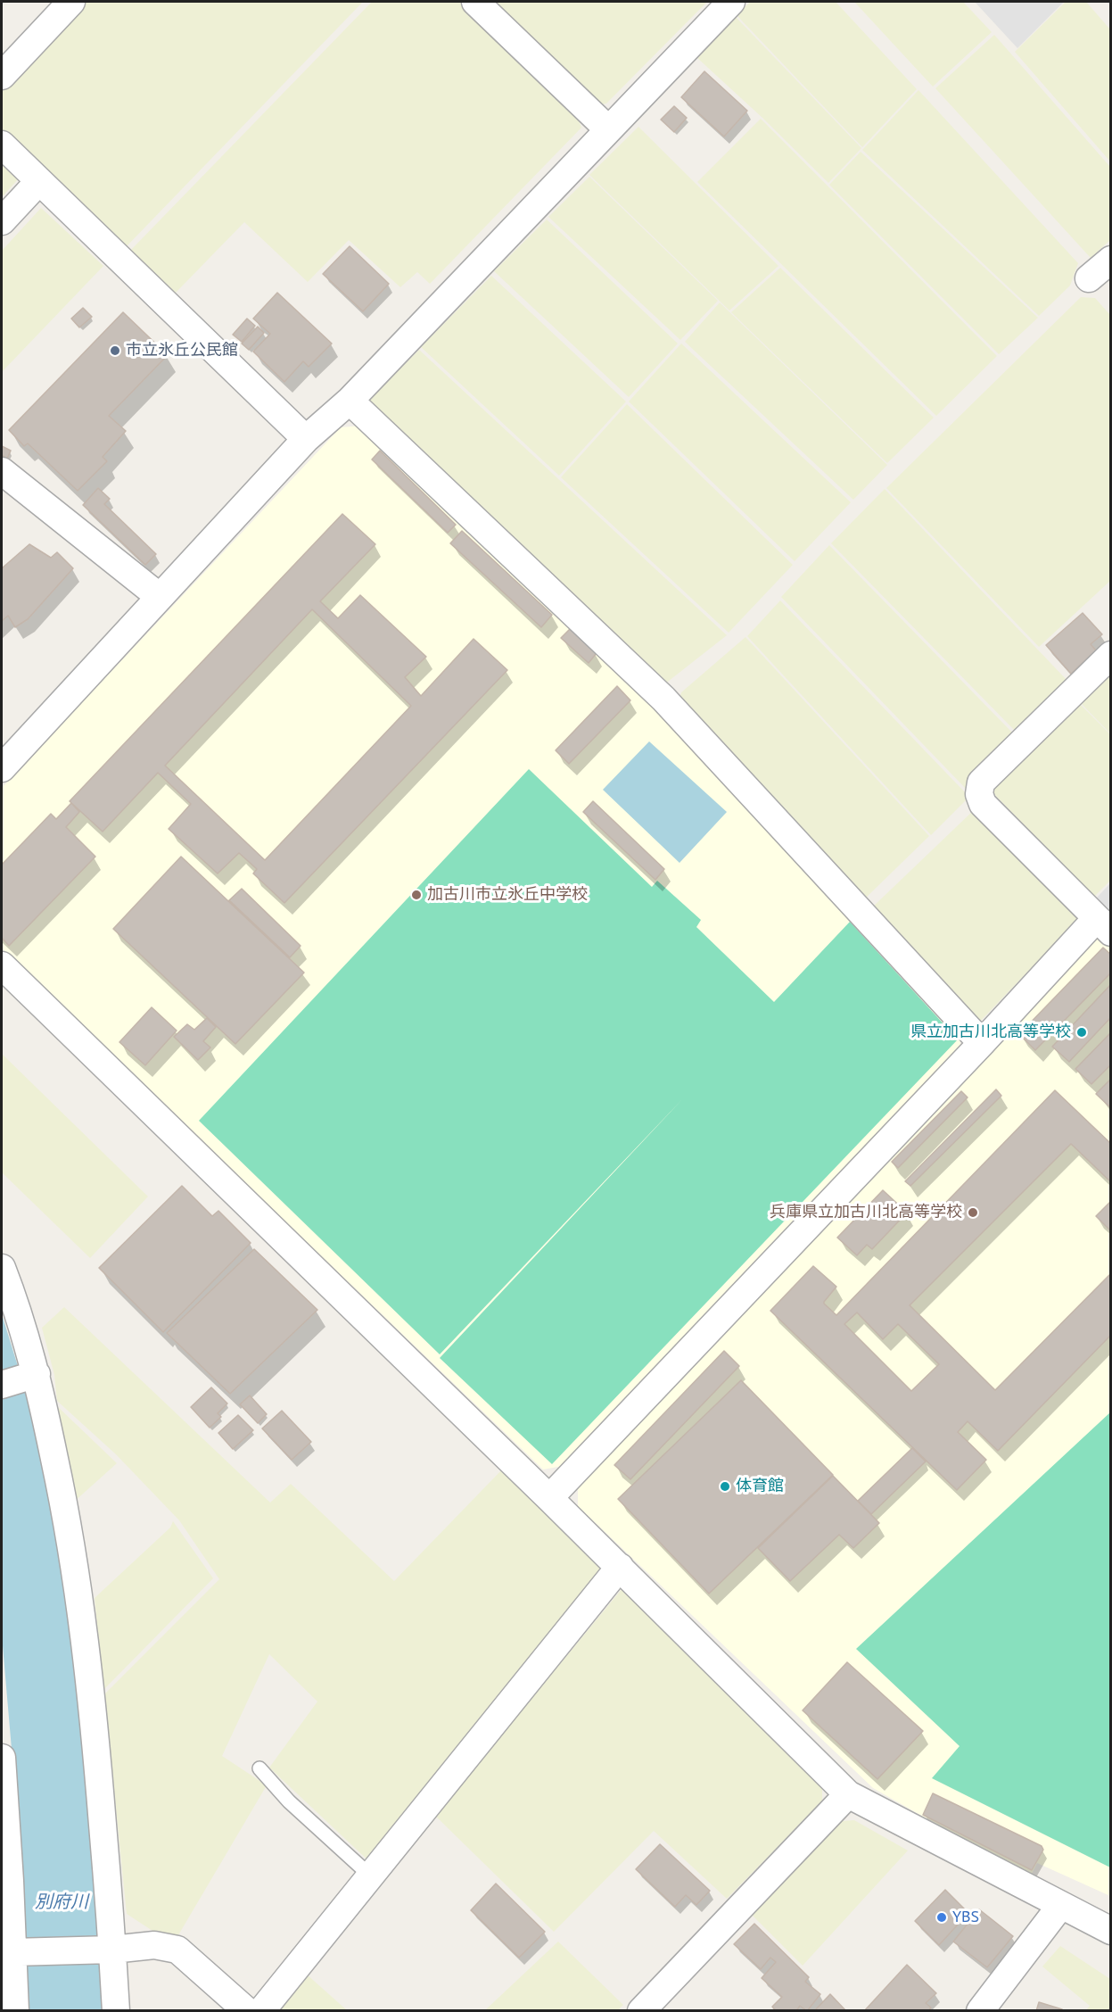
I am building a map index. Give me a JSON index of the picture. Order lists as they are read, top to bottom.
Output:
{
  "water": ["別府川"],
  "places": [
    "市立氷丘公民館",
    "加古川市立氷丘中学校",
    "県立加古川北高等学校",
    "兵庫県立加古川北高等学校",
    "体育館",
    "YBS"
  ]
}
